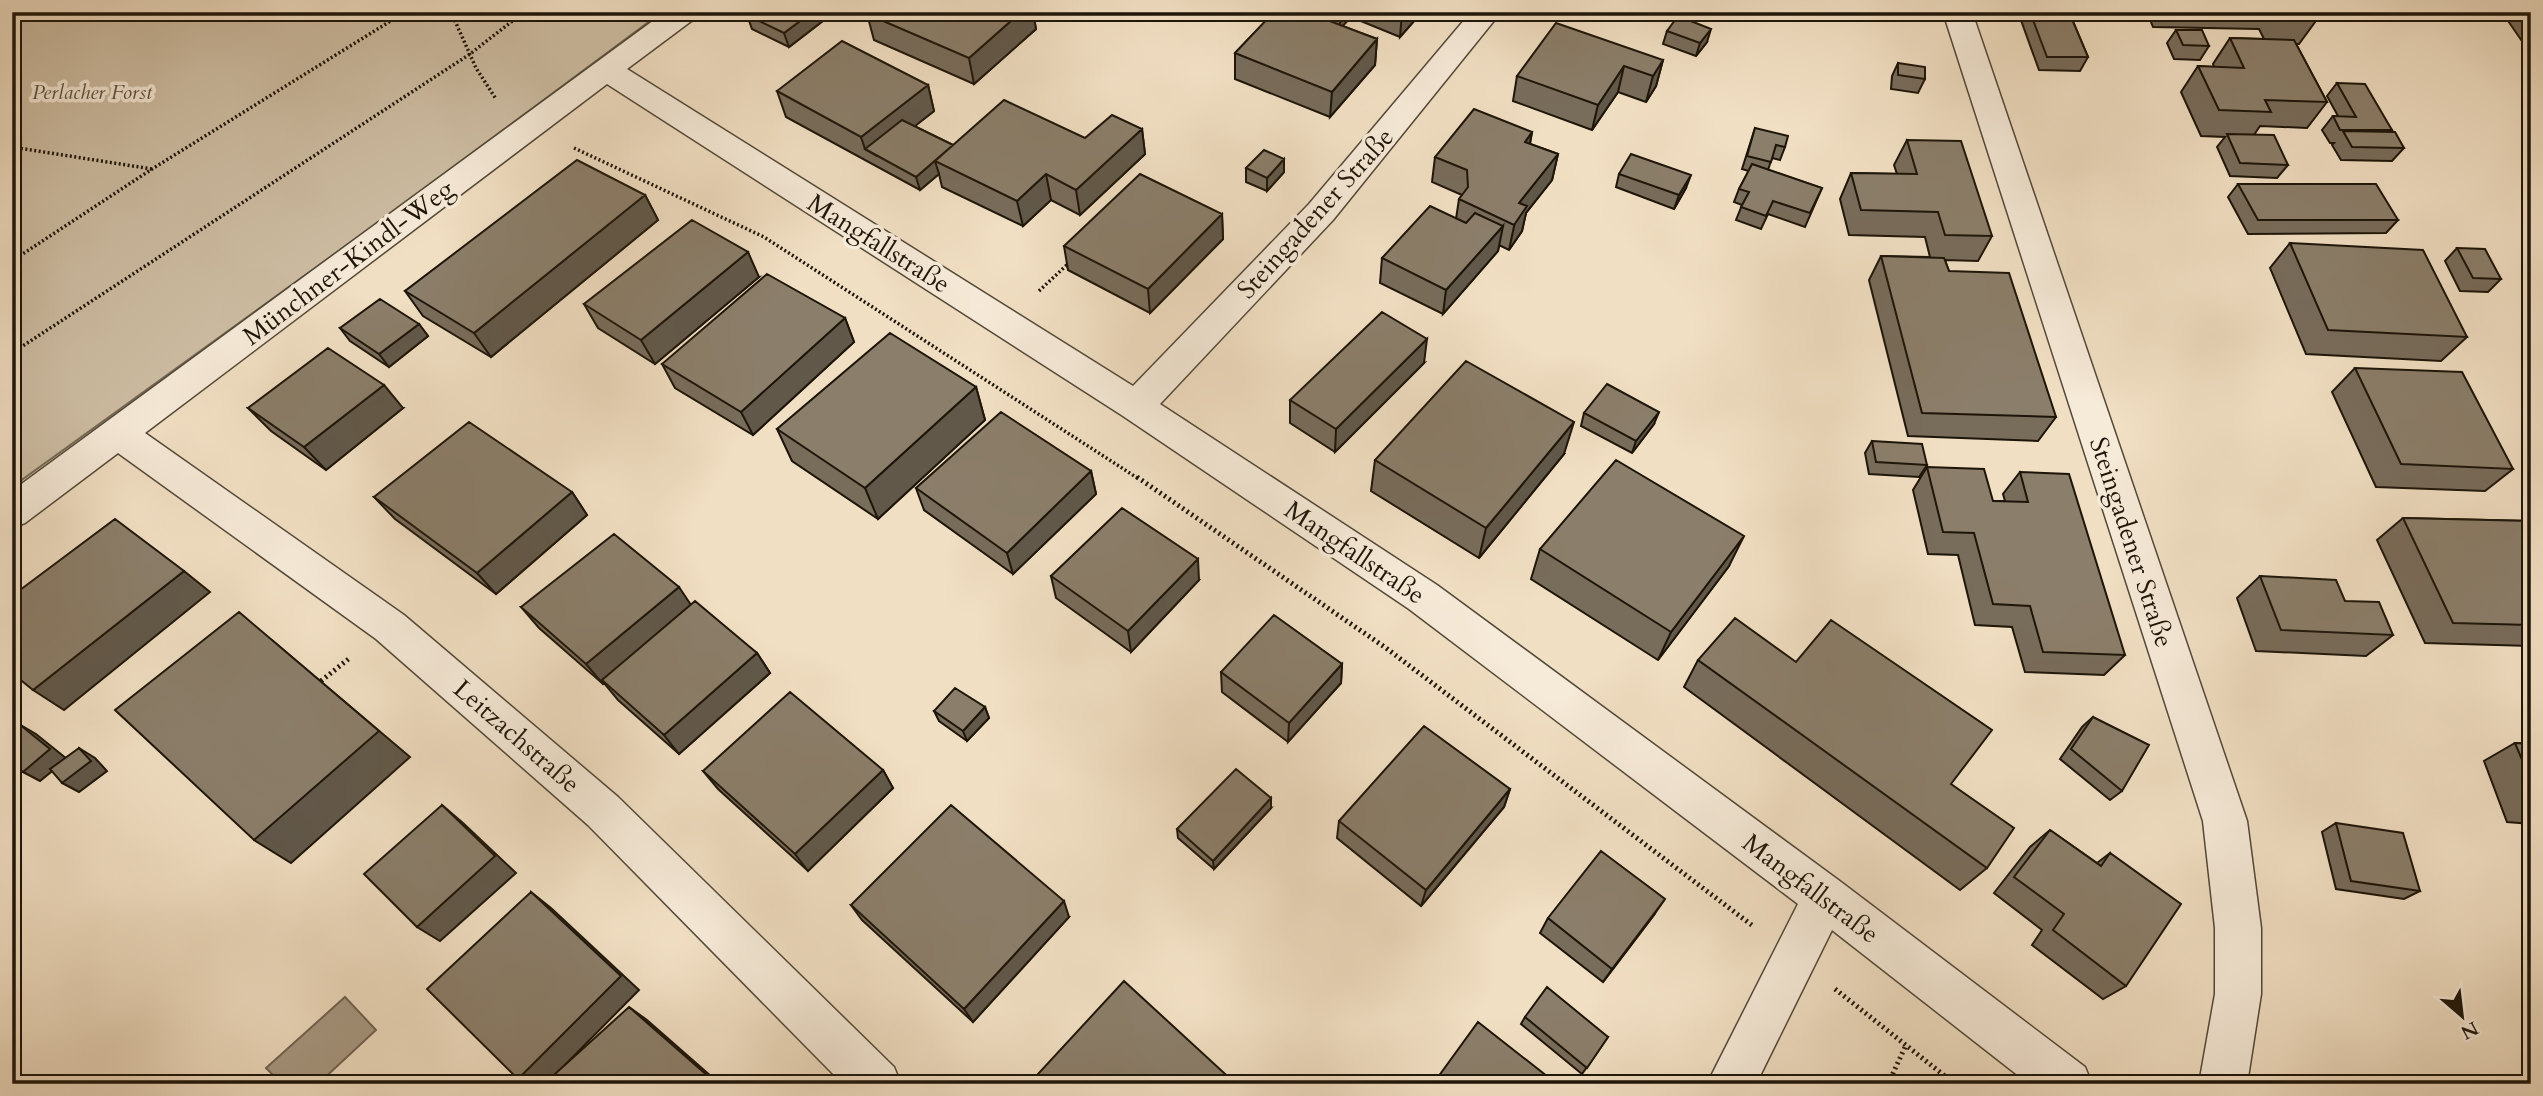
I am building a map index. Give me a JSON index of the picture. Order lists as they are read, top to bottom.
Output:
{
  "streets": {
    "street": [
      "Steingadener Straße",
      "Mangfallstraße",
      "Münchner-Kindl-Weg",
      "Leitzachstraße"
    ]
  },
  "crossings": [
    ["Steingadener Straße", "Mangfallstraße"],
    ["Mangfallstraße", "Münchner-Kindl-Weg"],
    ["Münchner-Kindl-Weg", "Leitzachstraße"]
  ],
  "parks": ["Perlacher Forst"],
  "north": "bottom right"
}
